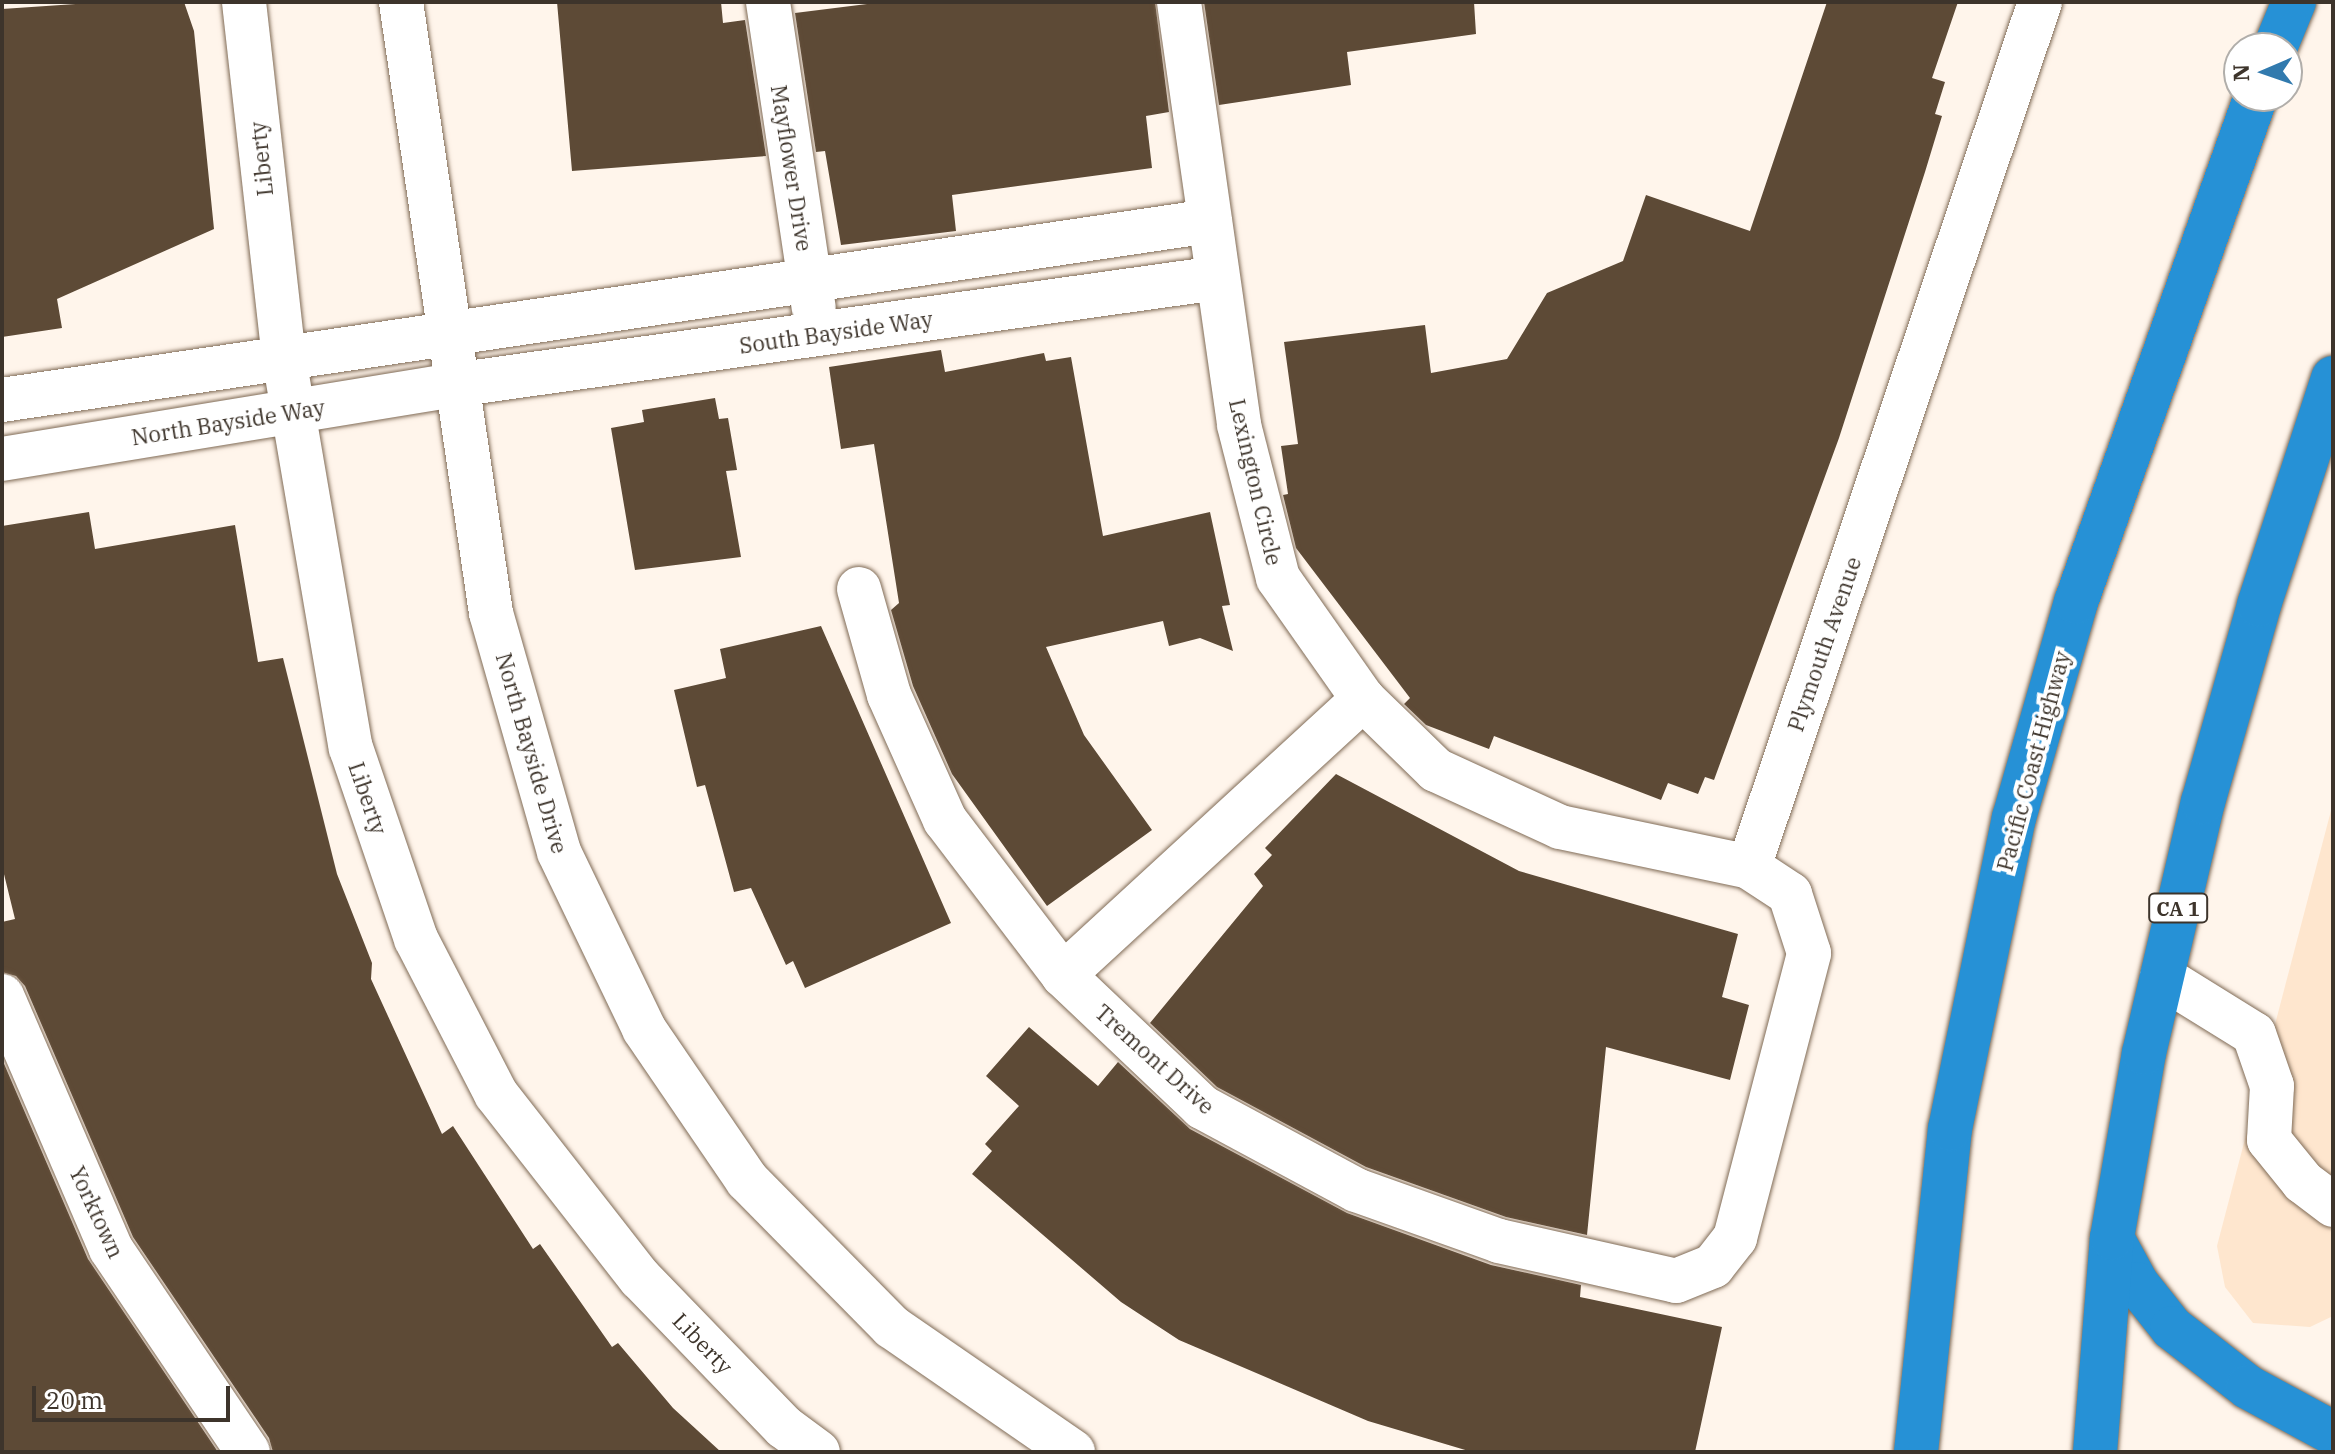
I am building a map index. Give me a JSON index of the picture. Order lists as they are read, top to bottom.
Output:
{
  "streets": {
    "highway": ["Pacific Coast Highway", "CA 1"],
    "street": [
      "Liberty",
      "Mayflower Drive",
      "South Bayside Way",
      "North Bayside Way",
      "Lexington Circle",
      "Plymouth Avenue",
      "North Bayside Drive",
      "Tremont Drive",
      "Yorktown"
    ]
  },
  "crossings": [
    ["Liberty", "North Bayside Way"],
    ["Mayflower Drive", "South Bayside Way"],
    ["South Bayside Way", "North Bayside Way"],
    ["South Bayside Way", "Lexington Circle"],
    ["South Bayside Way", "North Bayside Drive"],
    ["North Bayside Way", "North Bayside Drive"],
    ["Lexington Circle", "Plymouth Avenue"],
    ["Lexington Circle", "Tremont Drive"],
    ["Plymouth Avenue", "Tremont Drive"]
  ],
  "scale_bar": "20 m",
  "north": "left"
}
